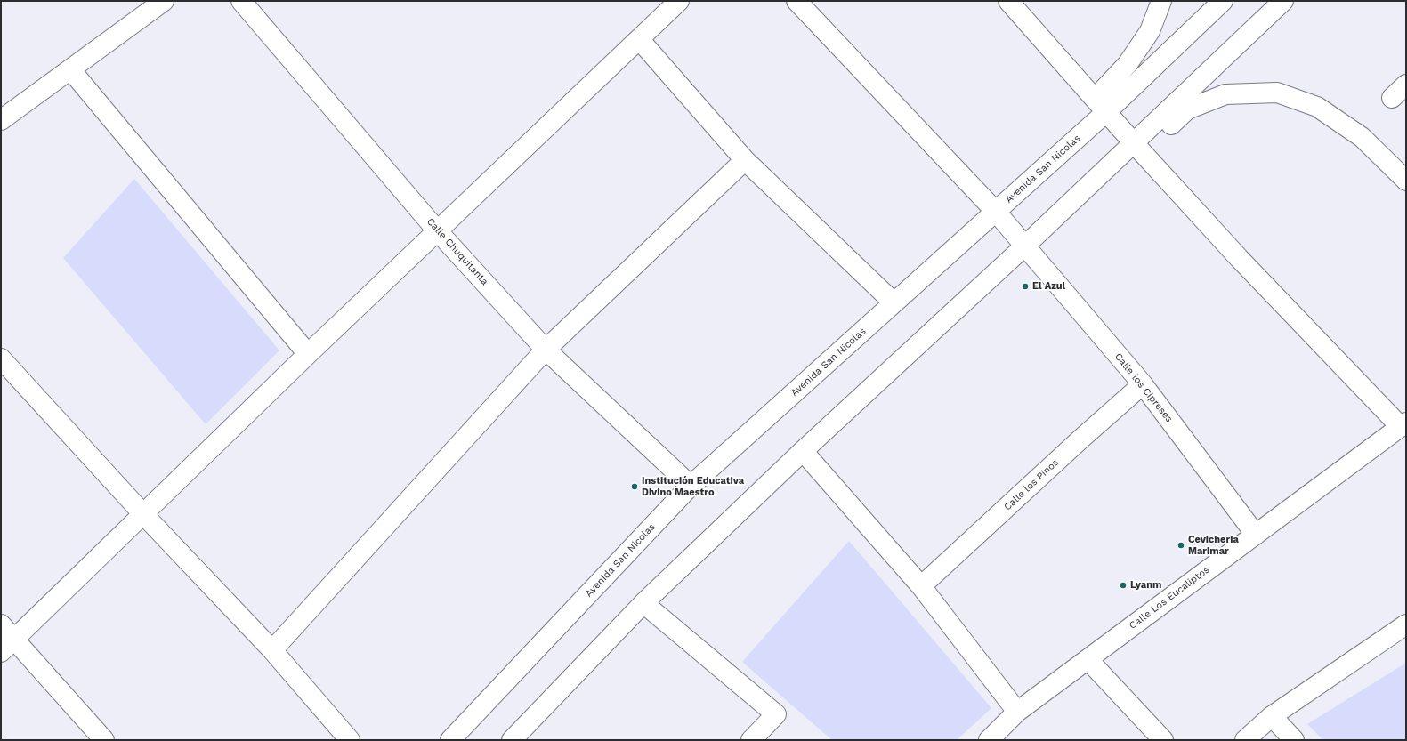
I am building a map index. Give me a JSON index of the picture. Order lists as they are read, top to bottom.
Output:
{
  "streets": {
    "street": [
      "Avenida San Nicolas",
      "Calle Chuquitanta",
      "Calle los Cipreses",
      "Calle los Pinos",
      "Calle Los Eucaliptos"
    ]
  },
  "crossings": [
    ["Avenida San Nicolas", "Calle Chuquitanta"],
    ["Avenida San Nicolas", "Calle los Cipreses"],
    ["Calle los Cipreses", "Calle los Pinos"],
    ["Calle los Cipreses", "Calle Los Eucaliptos"]
  ],
  "places": [
    "El Azul",
    "Institución Educativa Divino Maestro",
    "Cevicheria Marimar",
    "Lyanm"
  ]
}
